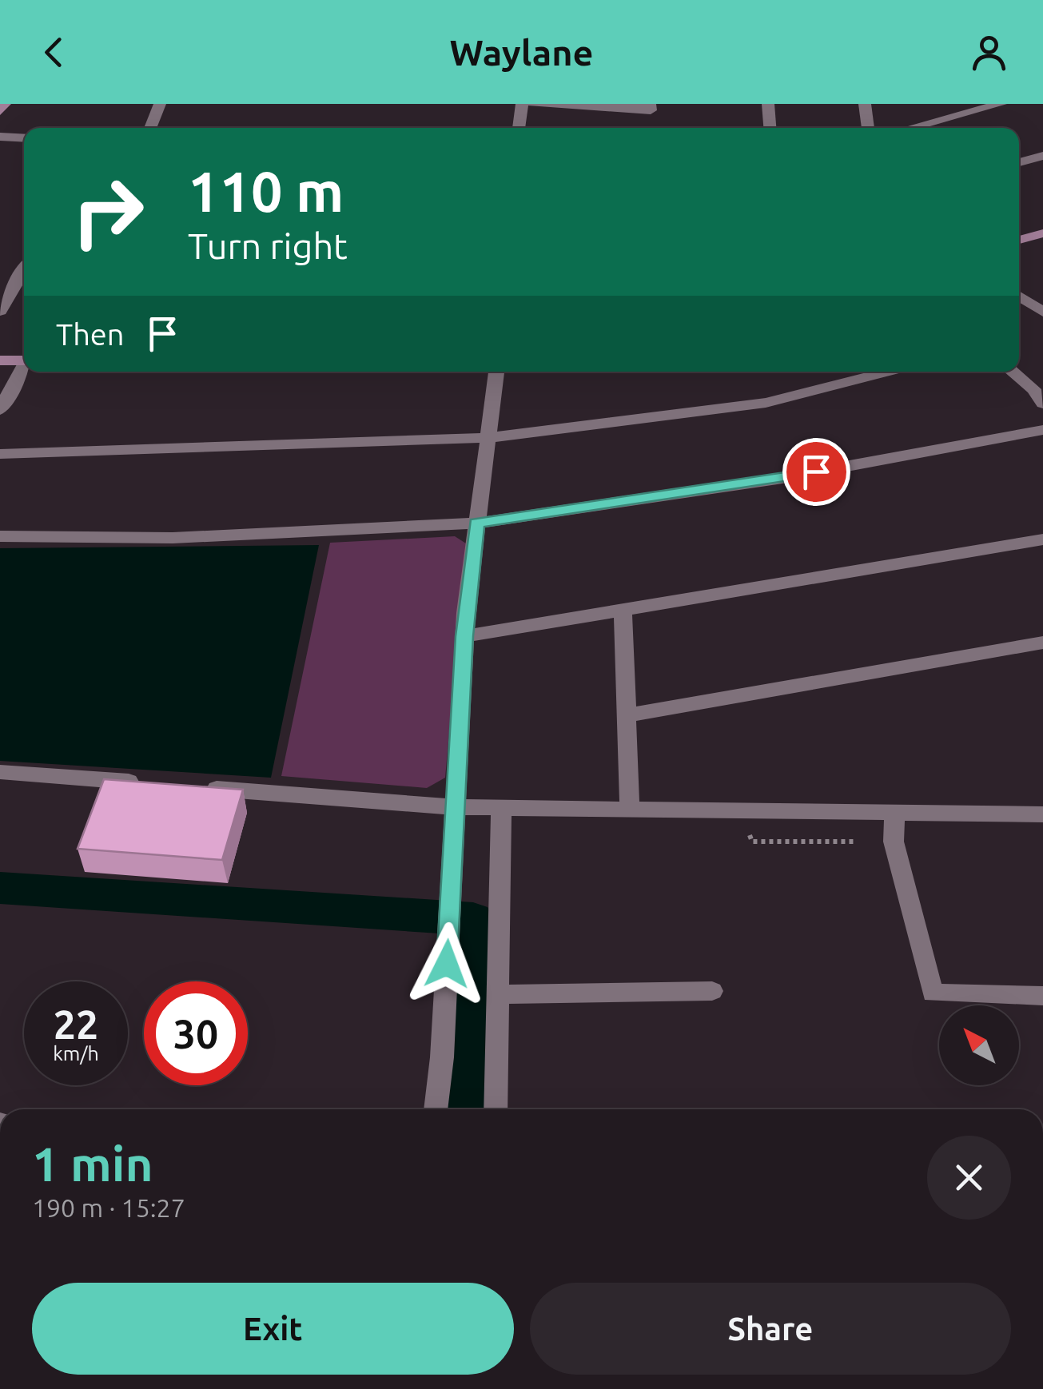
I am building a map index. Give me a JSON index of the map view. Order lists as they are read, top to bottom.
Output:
{
  "north": "top left",
  "page": {
    "header": "Waylane",
    "turn": ["110 m", "Turn right"],
    "then": "Then",
    "speed": "22 km/h",
    "limit": "30",
    "heading": ["1 min", "190 m · 15:27"],
    "buttons": ["Exit", "Share"]
  }
}
